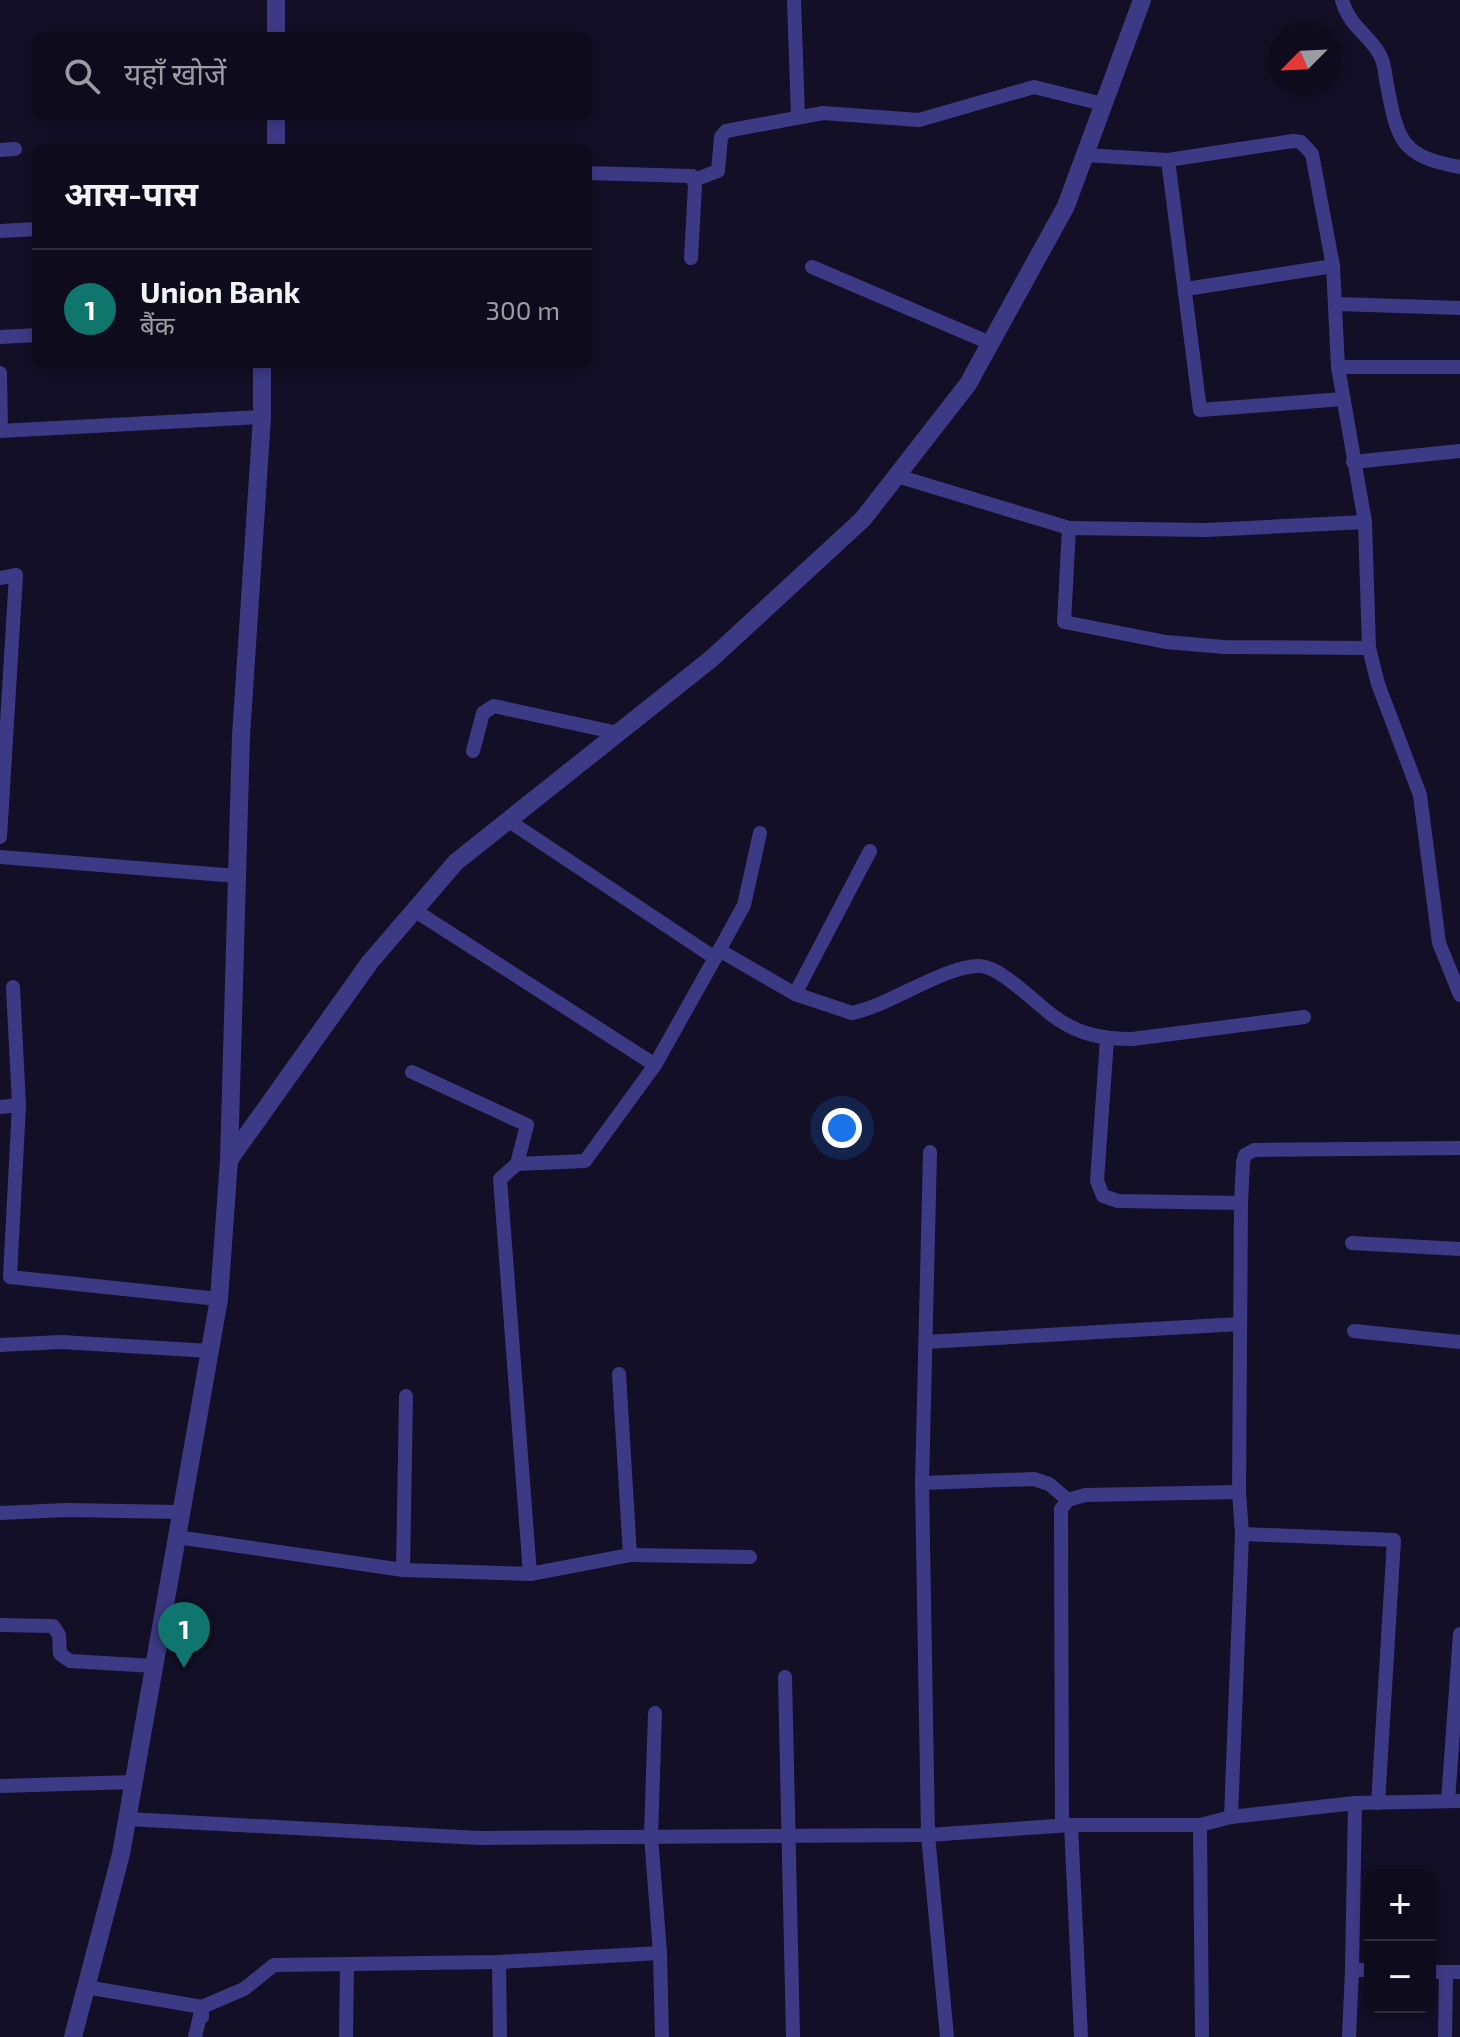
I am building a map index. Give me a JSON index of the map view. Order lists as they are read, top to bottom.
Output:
{
  "north": "bottom left",
  "page": {
    "search": "यहाँ खोजें",
    "heading": "आस-पास",
    "list": [
      {
        "mark": "1",
        "name": "Union Bank",
        "note": "बैंक",
        "value": "300 m"
      }
    ],
    "pins": "1",
    "map_buttons": ["+", "−"]
  }
}
